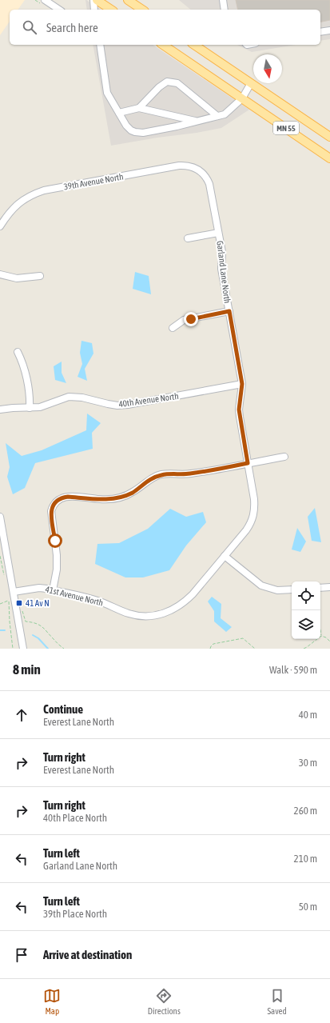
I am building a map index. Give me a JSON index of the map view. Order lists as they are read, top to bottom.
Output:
{
  "streets": {
    "main road": ["MN 55"],
    "street": [
      "39th Avenue North",
      "Garland Lane North",
      "40th Avenue North",
      "41st Avenue North"
    ]
  },
  "crossings": [
    ["39th Avenue North", "Garland Lane North"],
    ["Garland Lane North", "40th Avenue North"],
    ["Garland Lane North", "41st Avenue North"]
  ],
  "places": {
    "transit": ["41 Av N"]
  },
  "north": "bottom",
  "page": {
    "search": "Search here",
    "heading": ["8 min", "Walk · 590 m"],
    "list": [
      ["Continue", "Everest Lane North", "40 m"],
      ["Turn right", "Everest Lane North", "30 m"],
      ["Turn right", "40th Place North", "260 m"],
      ["Turn left", "Garland Lane North", "210 m"],
      ["Turn left", "39th Place North", "50 m"],
      "Arrive at destination"
    ],
    "nav": ["Map", "Directions", "Saved"]
  }
}
